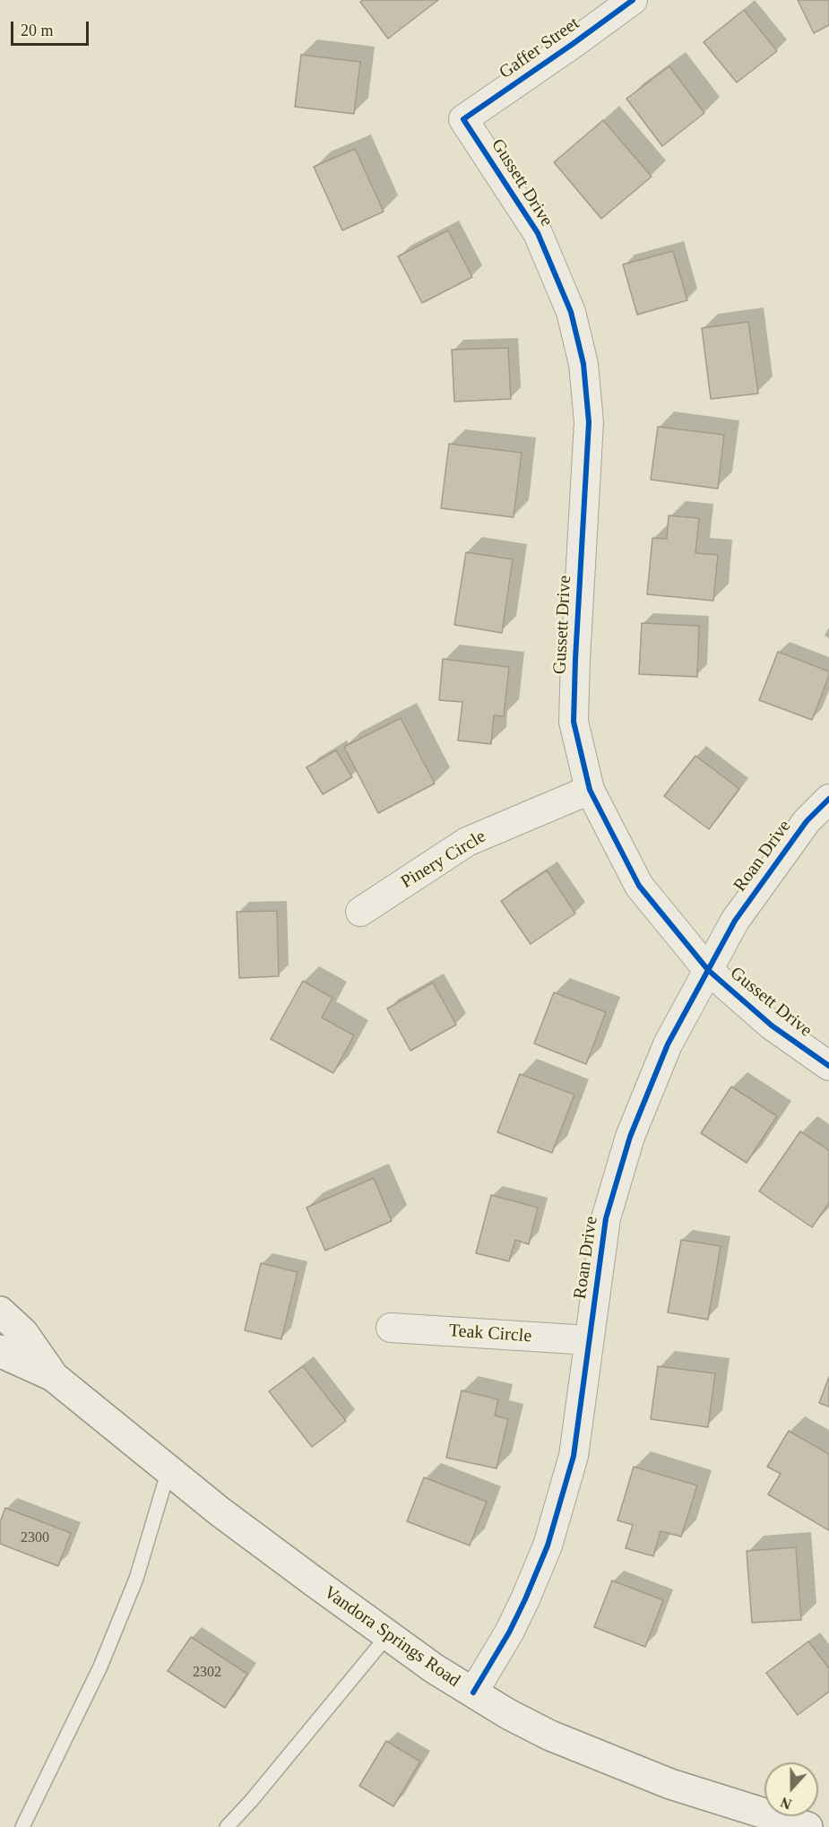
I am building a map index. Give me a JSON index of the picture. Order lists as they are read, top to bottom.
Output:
{
  "streets": {
    "street": [
      "Gaffer Street",
      "Gussett Drive",
      "Roan Drive",
      "Pinery Circle",
      "Teak Circle",
      "Vandora Springs Road"
    ]
  },
  "crossings": [
    ["Gaffer Street", "Gussett Drive"],
    ["Gussett Drive", "Roan Drive"],
    ["Gussett Drive", "Pinery Circle"],
    ["Roan Drive", "Teak Circle"],
    ["Roan Drive", "Vandora Springs Road"]
  ],
  "house_numbers": ["2300", "2302"],
  "scale_bar": "20 m",
  "north": "bottom"
}
